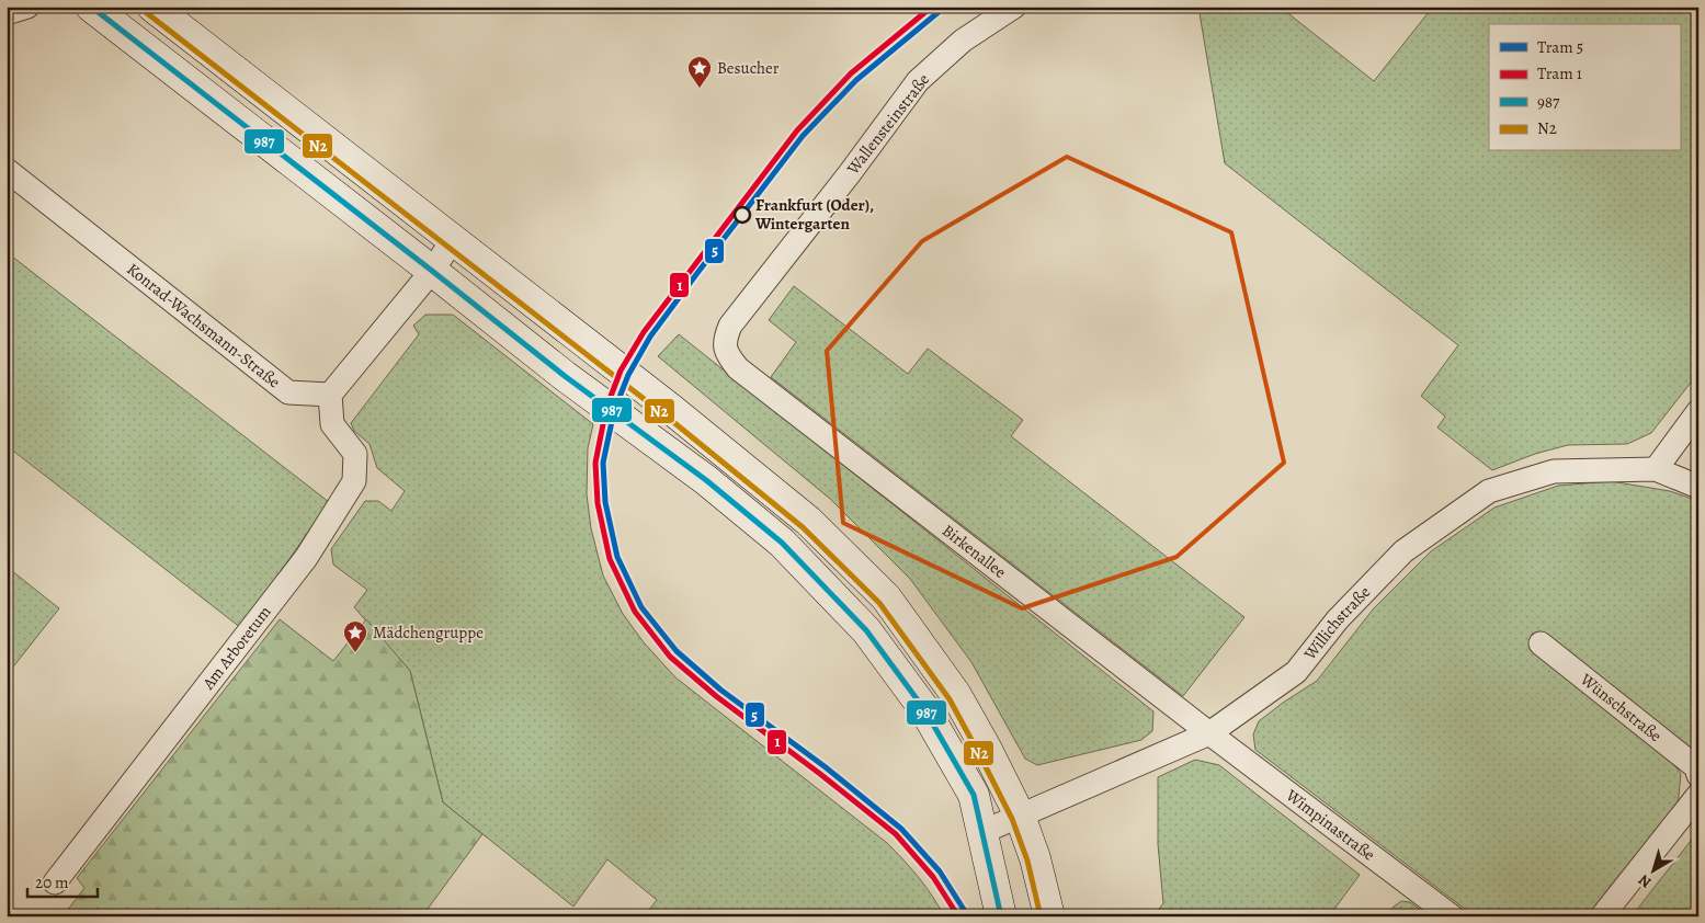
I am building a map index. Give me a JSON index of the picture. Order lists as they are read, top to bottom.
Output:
{
  "streets": {
    "street": [
      "Wallensteinstraße",
      "Konrad-Wachsmann-Straße",
      "Birkenallee",
      "Willichstraße",
      "Am Arboretum",
      "Wünschstraße",
      "Wimpinastraße"
    ]
  },
  "crossings": [
    ["Wallensteinstraße", "Birkenallee"],
    ["Konrad-Wachsmann-Straße", "Am Arboretum"],
    ["Birkenallee", "Willichstraße"],
    ["Birkenallee", "Wimpinastraße"],
    ["Willichstraße", "Wimpinastraße"]
  ],
  "places": {
    "place": ["Besucher", "Mädchengruppe"],
    "other": ["Frankfurt (Oder), Wintergarten"]
  },
  "lines": [
    "tram line 5",
    "tram line 1",
    "transit line 987",
    "transit line N2"
  ],
  "legend": [
    "Tram 5",
    "Tram 1",
    "987",
    "N2"
  ],
  "scale_bar": "20 m",
  "north": "bottom left"
}
